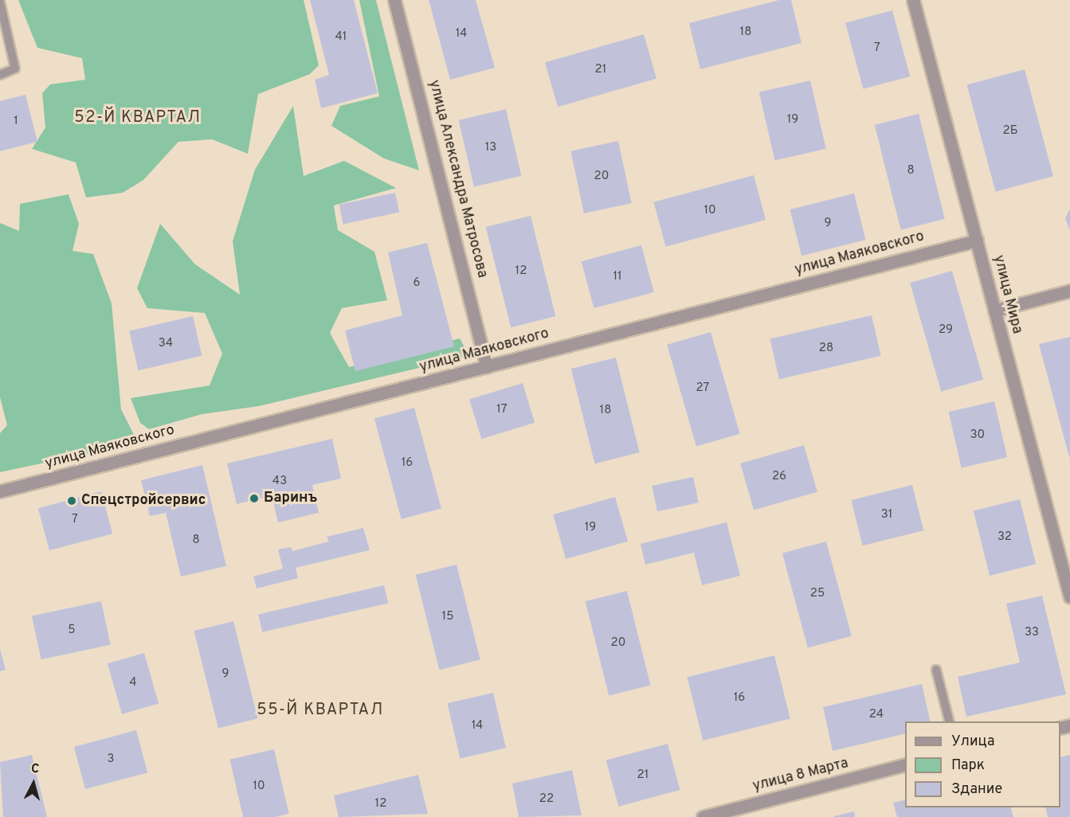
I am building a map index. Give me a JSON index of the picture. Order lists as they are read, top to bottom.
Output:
{
  "streets": {
    "street": [
      "улица Александра Матросова",
      "улица Маяковского",
      "улица Мира",
      "улица 8 Марта"
    ]
  },
  "crossings": [
    ["улица Александра Матросова", "улица Маяковского"],
    ["улица Маяковского", "улица Мира"]
  ],
  "districts": ["52-Й КВАРТАЛ", "55-Й КВАРТАЛ"],
  "places": ["Баринъ", "Спецстройсервис"],
  "house_numbers": [
    "18",
    "14",
    "41",
    "7",
    "21",
    "19",
    "1",
    "2Б",
    "13",
    "8",
    "20",
    "10",
    "9",
    "12",
    "11",
    "6",
    "29",
    "34",
    "28",
    "27",
    "17",
    "18",
    "30",
    "16",
    "26",
    "43",
    "31",
    "7",
    "19",
    "32",
    "8",
    "25",
    "15",
    "5",
    "33",
    "20",
    "9",
    "4",
    "16",
    "24",
    "14",
    "3",
    "21",
    "10",
    "22",
    "12"
  ],
  "legend": ["Улица", "Парк", "Здание"],
  "north": "top"
}
